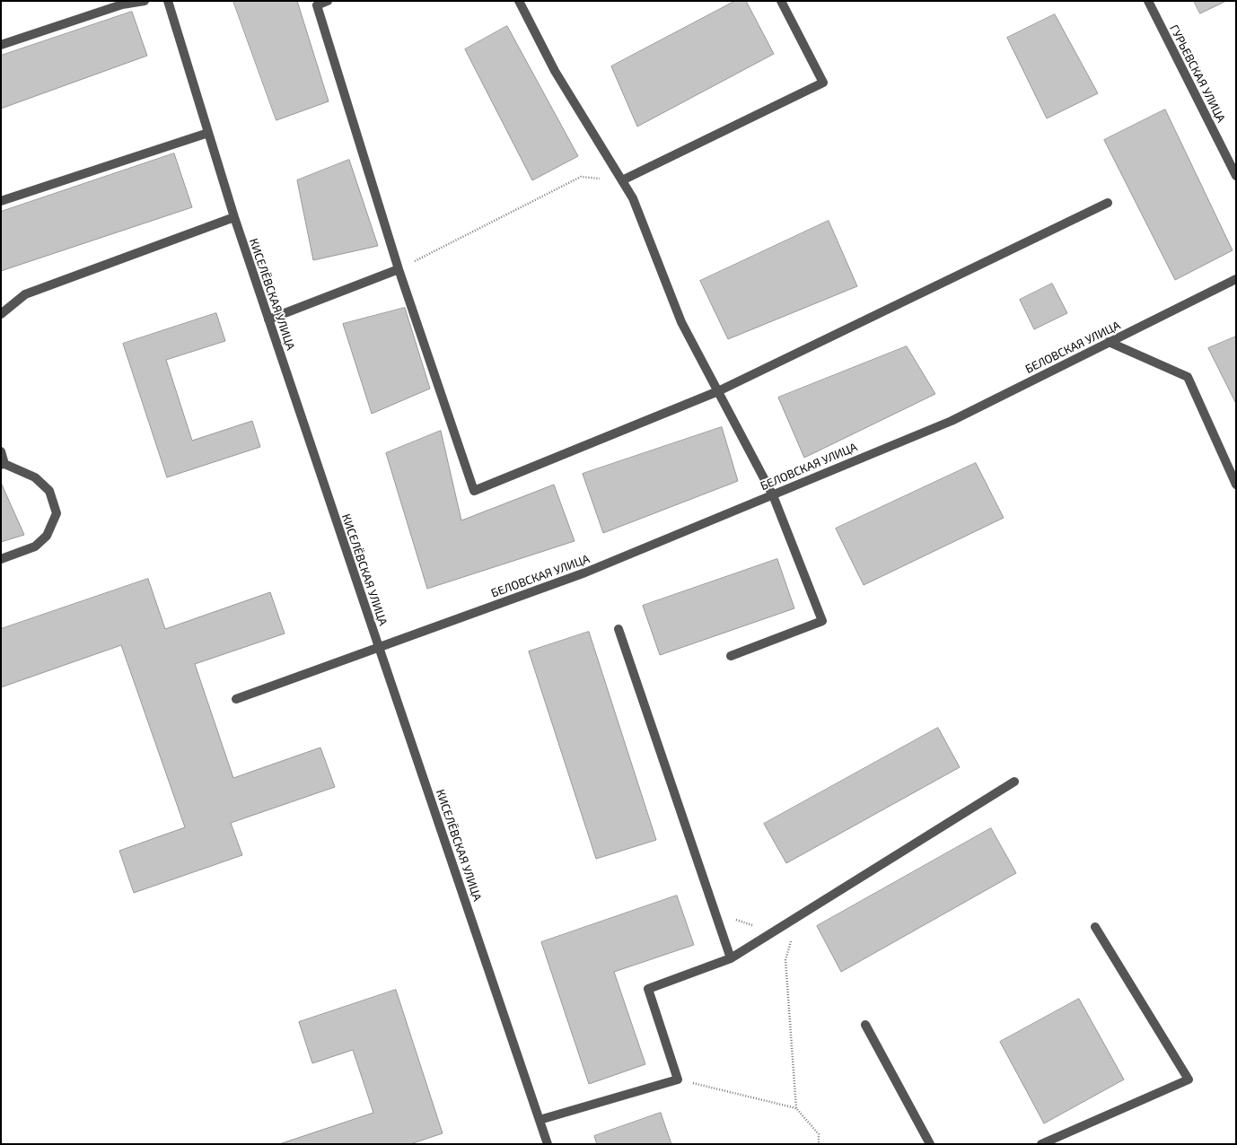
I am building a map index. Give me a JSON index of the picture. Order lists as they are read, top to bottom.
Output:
{
  "streets": {
    "street": ["ГУРЬЕВСКАЯ УЛИЦА", "КИСЕЛЁВСКАЯ УЛИЦА", "БЕЛОВСКАЯ УЛИЦА"]
  },
  "crossings": [
    ["КИСЕЛЁВСКАЯ УЛИЦА", "БЕЛОВСКАЯ УЛИЦА"]
  ]
}
